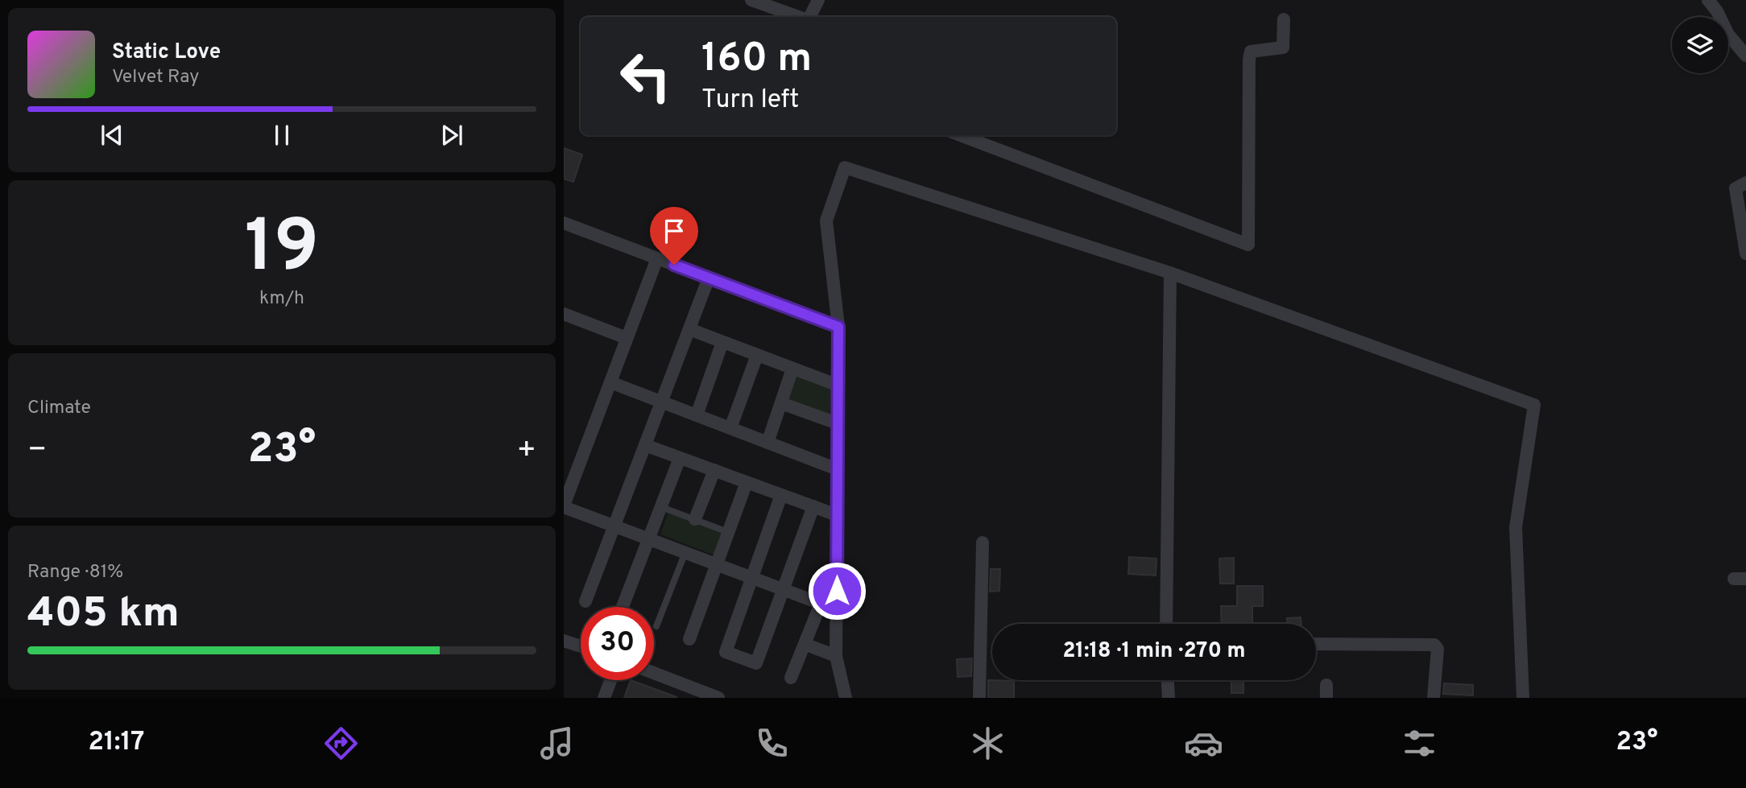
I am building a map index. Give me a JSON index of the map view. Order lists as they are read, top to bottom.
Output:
{
  "page": {
    "turn": ["160 m", "Turn left"],
    "song": ["Static Love", "Velvet Ray"],
    "tile": [
      ["19", "km/h"],
      "Climate",
      ["Range · 81%", "405 km"]
    ],
    "heat": ["−", "23°", "+"],
    "limit": "30",
    "trip": "21:18 · 1 min · 270 m",
    "tabs": ["21:17", "23°"]
  }
}
